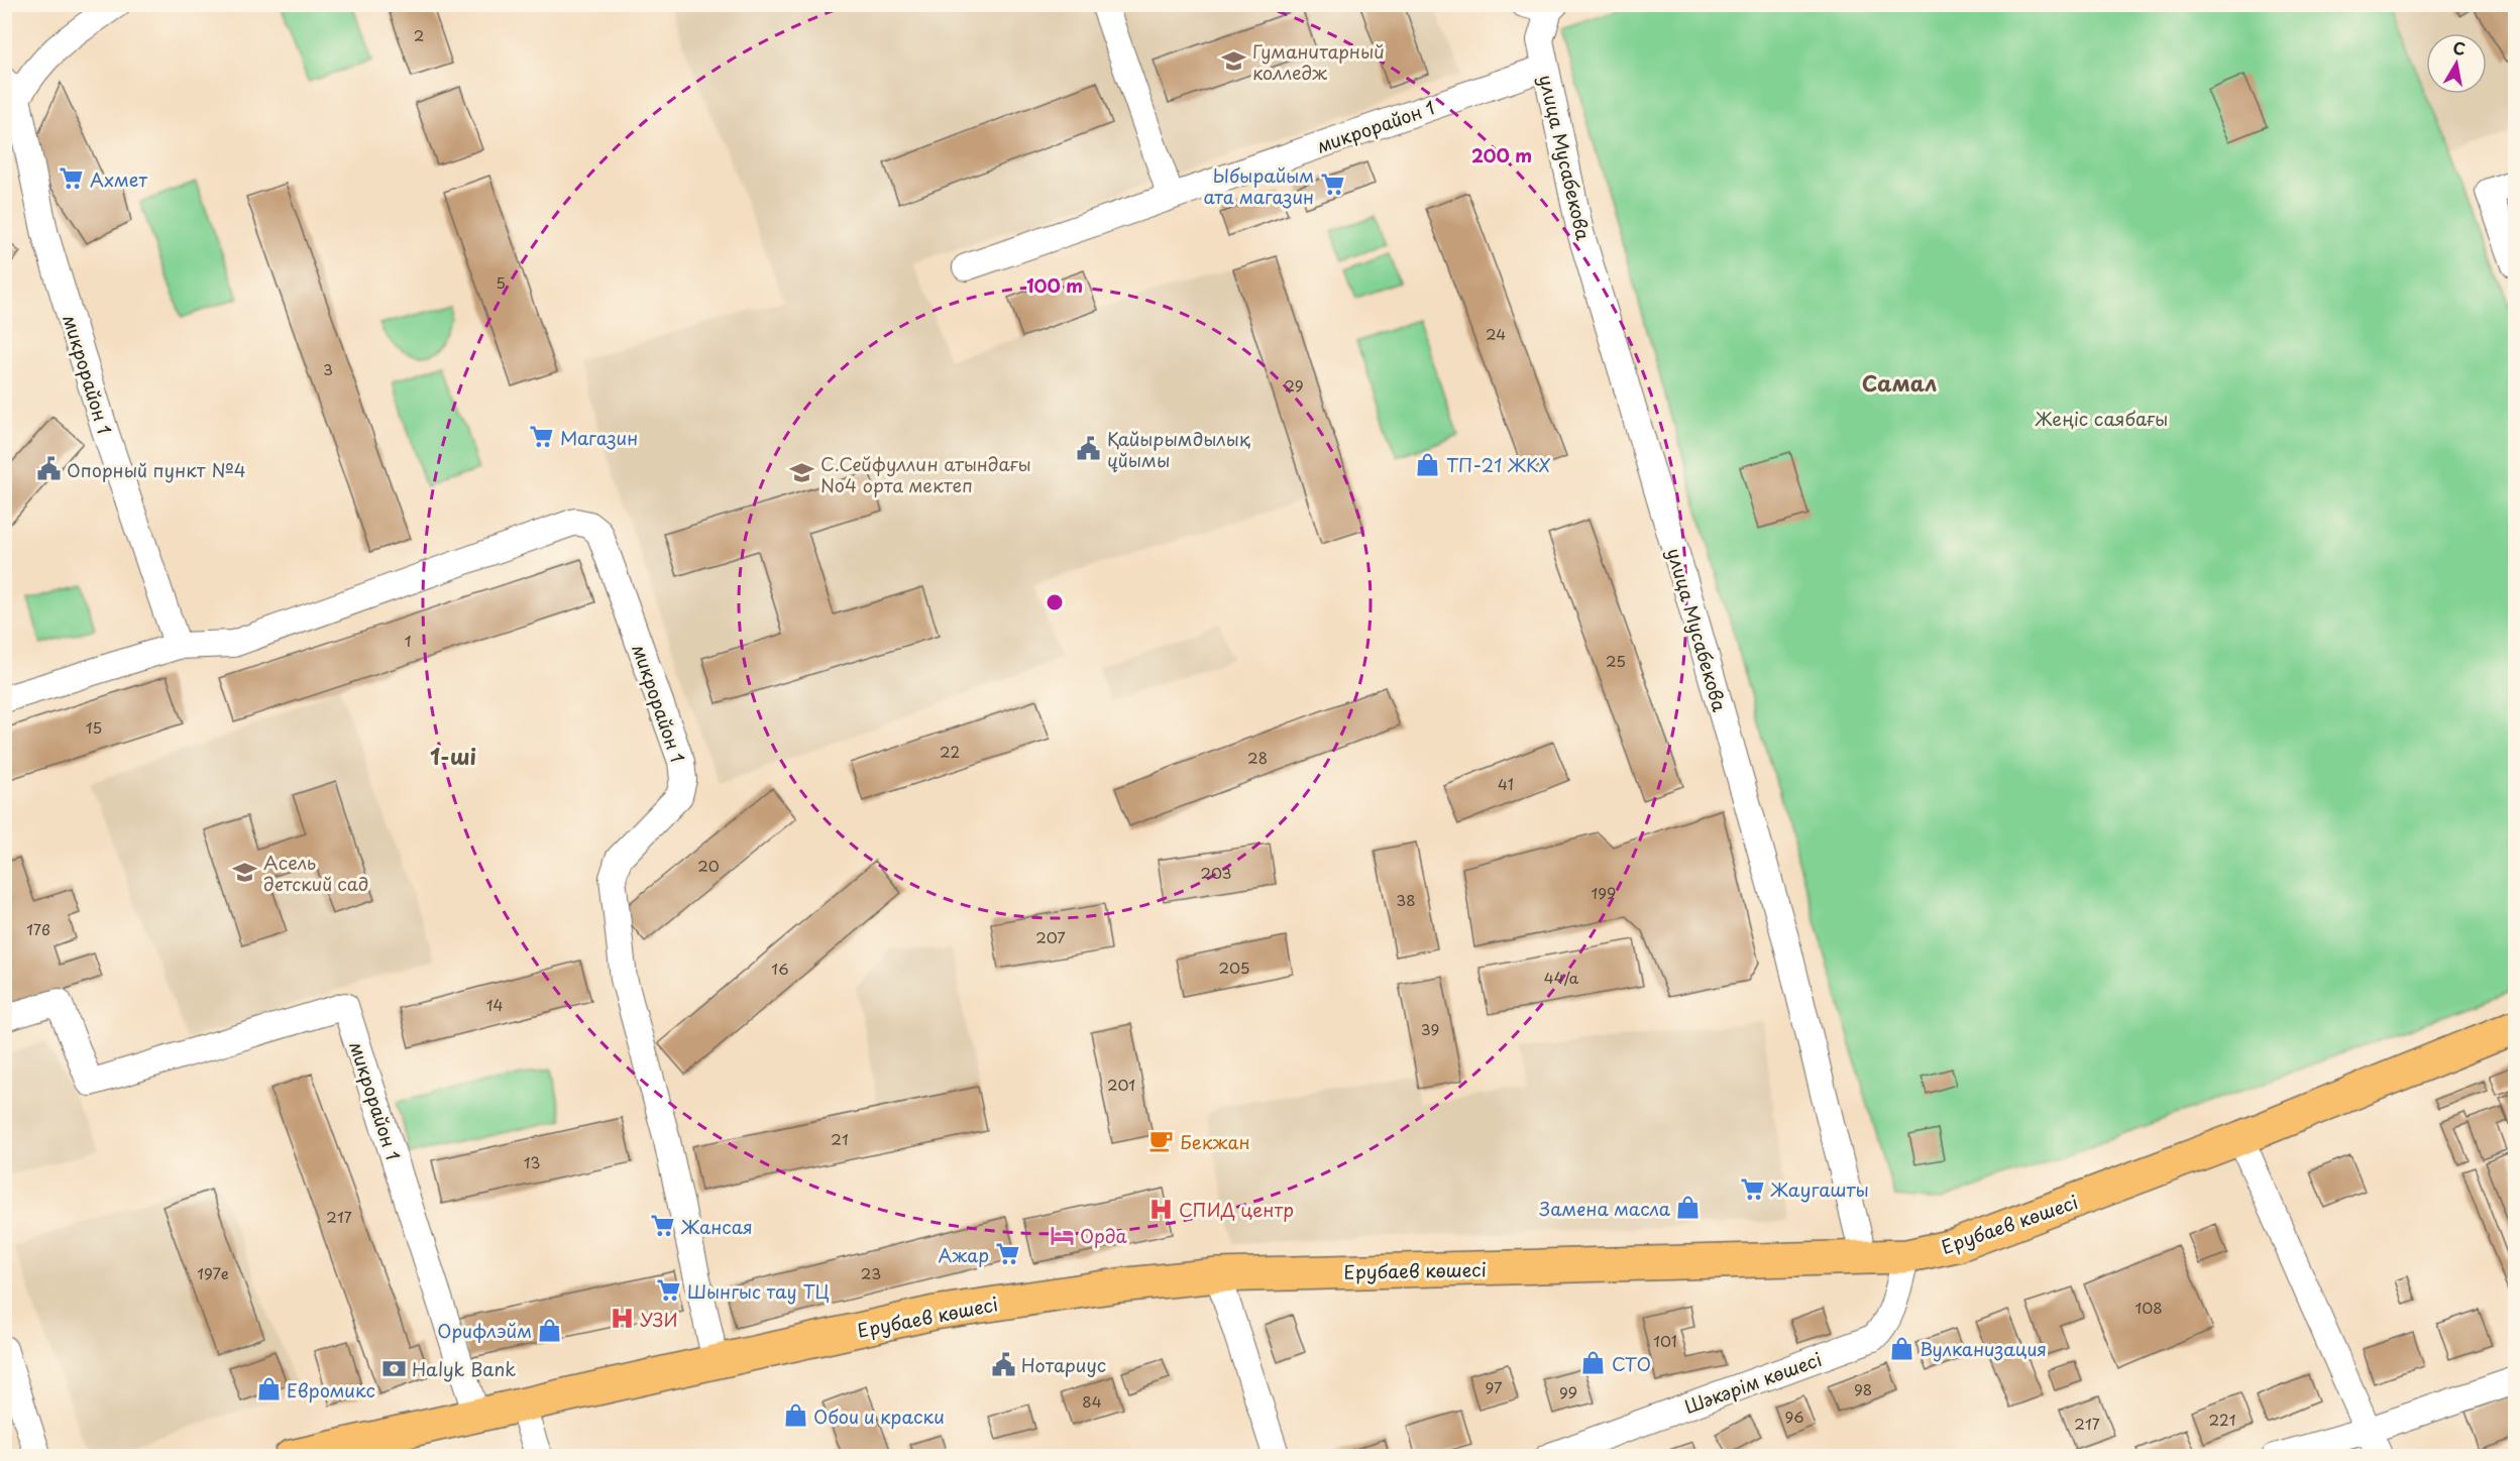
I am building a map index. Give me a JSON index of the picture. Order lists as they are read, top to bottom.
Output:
{
  "streets": {
    "main road": ["Ерубаев көшесі"],
    "street": ["микрорайон 1", "улица Мусабекова", "Шәкәрім көшесі"]
  },
  "crossings": [
    ["микрорайон 1", "улица Мусабекова"],
    ["микрорайон 1", "Ерубаев көшесі"],
    ["улица Мусабекова", "Ерубаев көшесі"],
    ["Ерубаев көшесі", "Шәкәрім көшесі"]
  ],
  "districts": ["Самал", "1-ші"],
  "parks": ["Жеңіс саябағы"],
  "places": {
    "school or university": ["Гуманитарный колледж", "С.Сейфуллин атындағы No4 орта мектеп", "Асель детский сад"],
    "supermarket": [
      "Ахмет",
      "Ыбырайым ата магазин",
      "Магазин",
      "Жаугашты",
      "Жансая",
      "Ажар",
      "Шынгыс тау ТЦ"
    ],
    "public building": ["Қайырымдылық ұйымы", "Опорный пункт №4", "Нотариус"],
    "shop": [
      "ТП-21 ЖКХ",
      "Замена масла",
      "Орифлэйм",
      "Вулканизация",
      "СТО",
      "Евромикс",
      "Обои и краски"
    ],
    "cafe": ["Бекжан"],
    "hospital": ["СПИД центр", "УЗИ"],
    "hotel": ["Орда"],
    "bank": ["Halyk Bank"]
  },
  "house_numbers": [
    "2",
    "5",
    "24",
    "3",
    "29",
    "1",
    "25",
    "15",
    "22",
    "28",
    "41",
    "20",
    "203",
    "199",
    "38",
    "17в",
    "207",
    "205",
    "16",
    "44/а",
    "14",
    "39",
    "201",
    "21",
    "13",
    "217",
    "197е",
    "23",
    "108",
    "101",
    "97",
    "98",
    "99",
    "84",
    "96",
    "221",
    "217"
  ],
  "north": "top",
  "rings": ["200 m", "100 m"]
}
